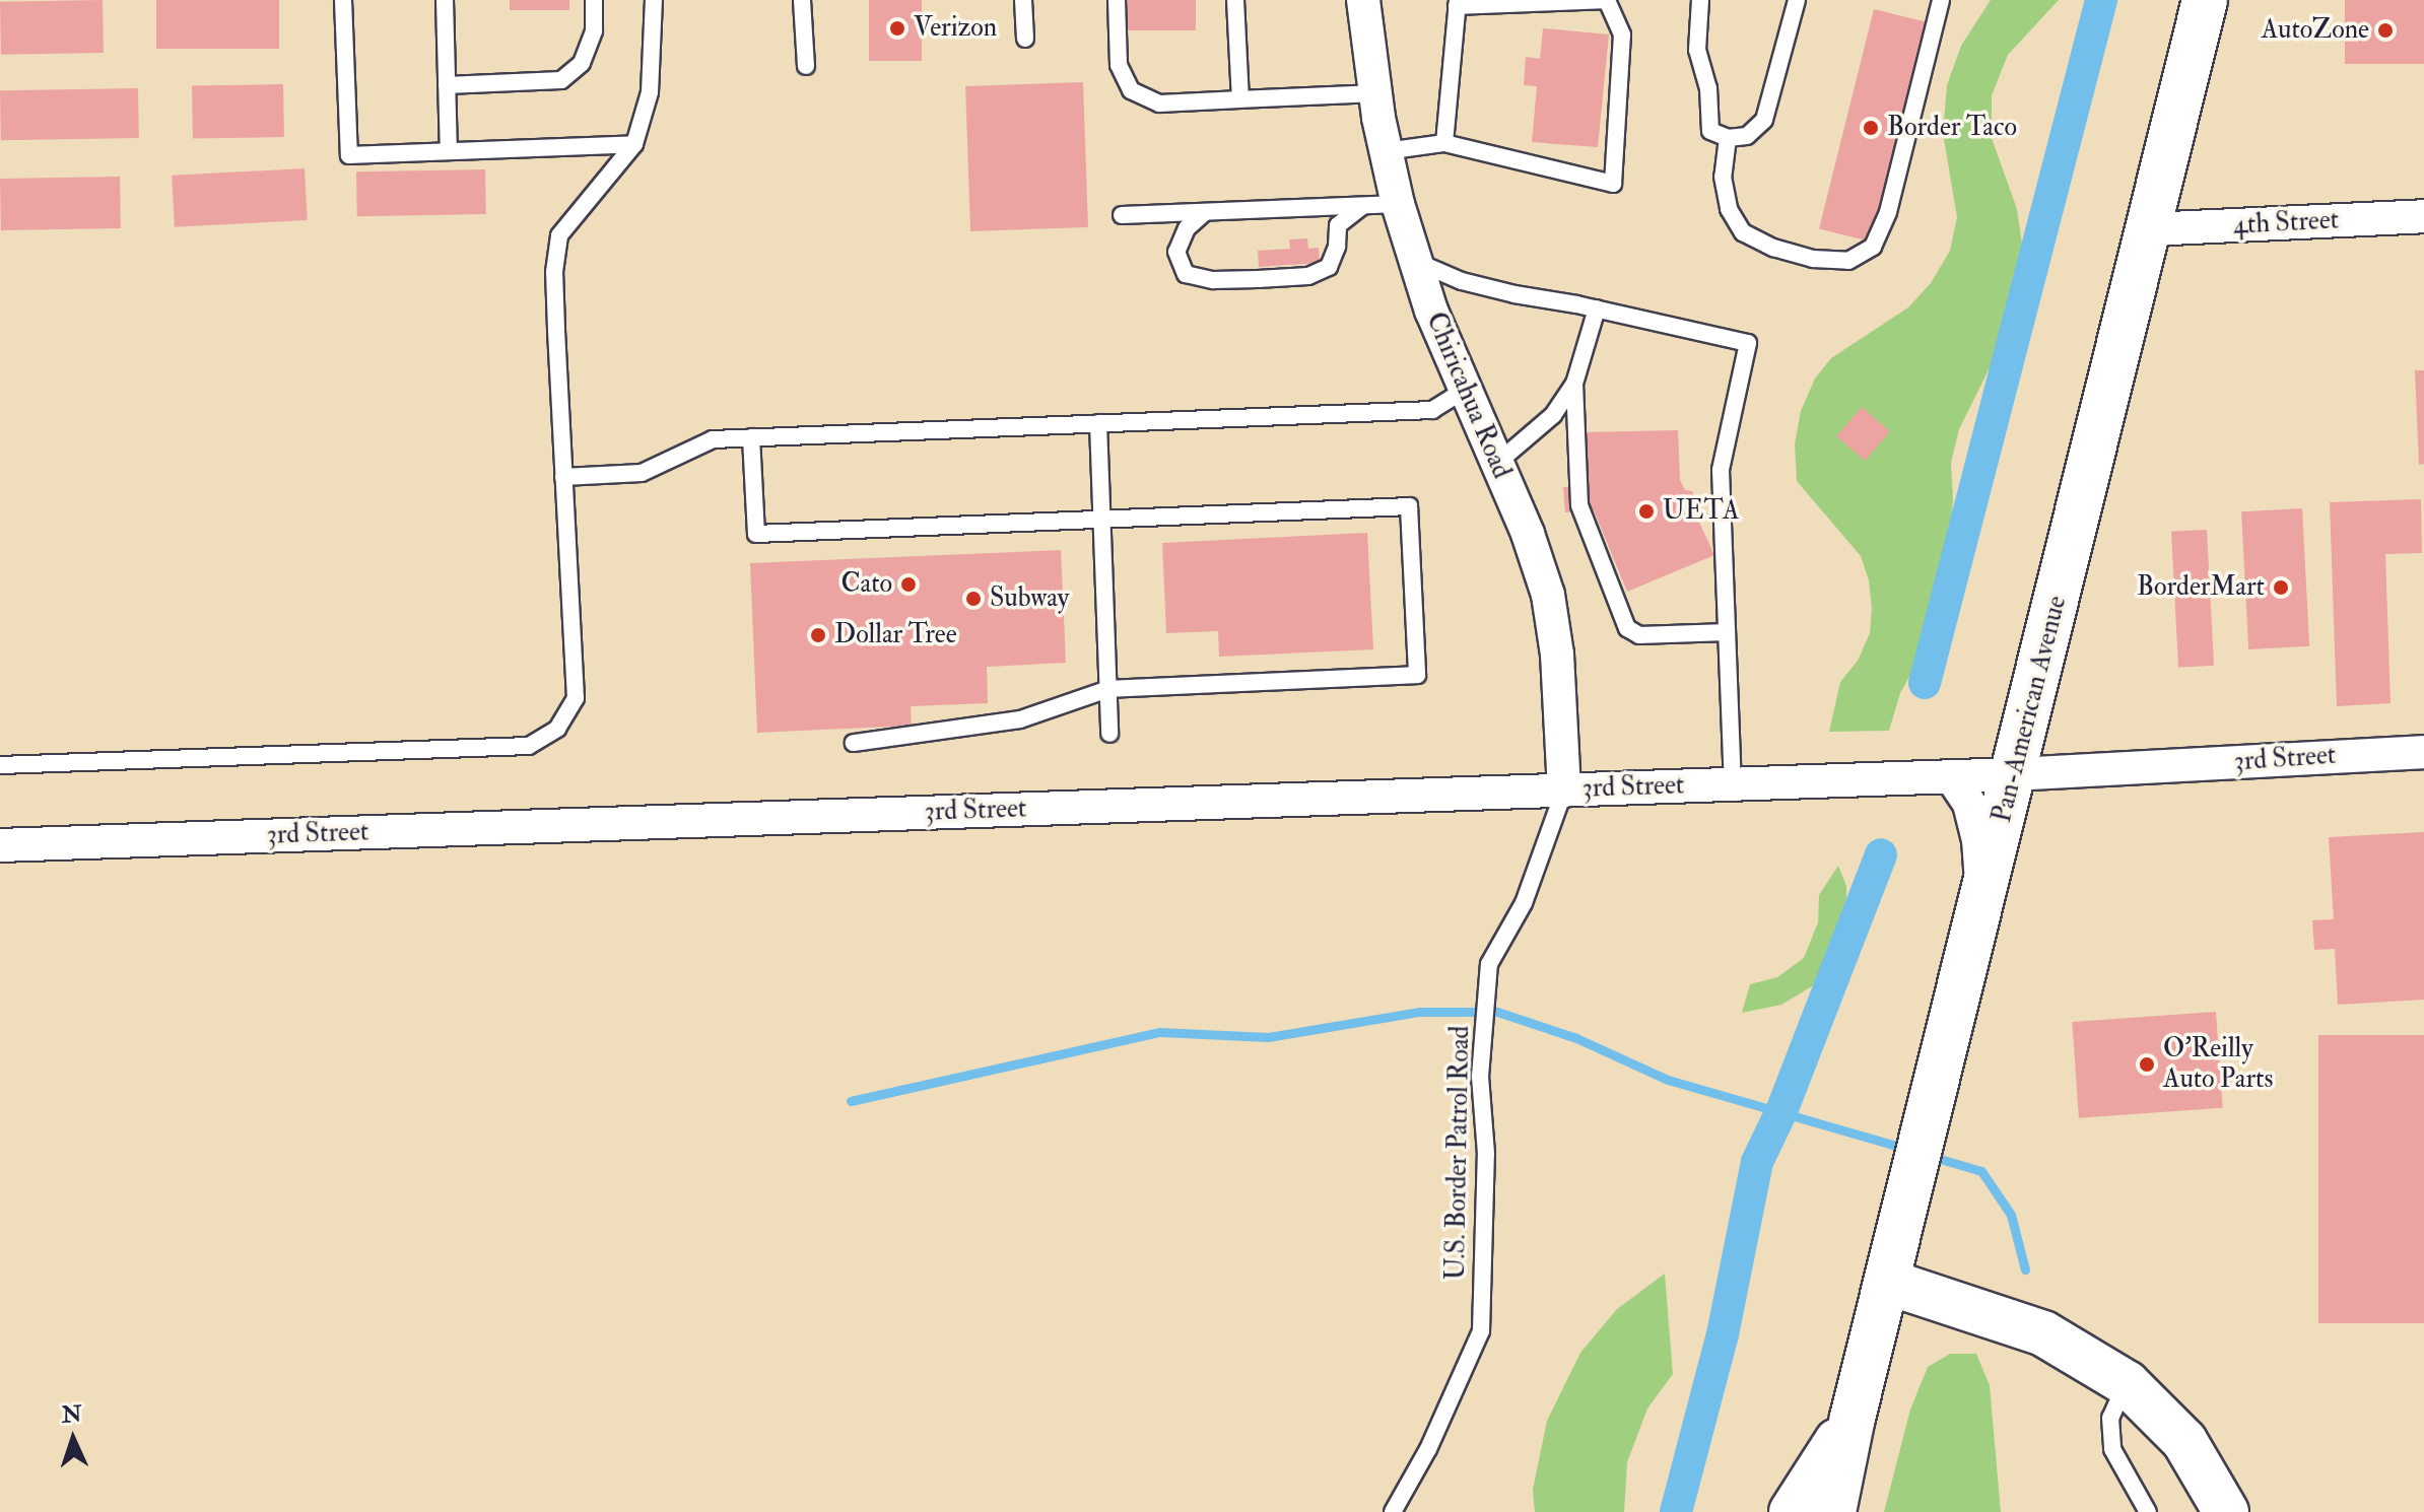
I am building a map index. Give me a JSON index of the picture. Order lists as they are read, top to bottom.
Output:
{
  "streets": {
    "main road": ["Pan-American Avenue"],
    "street": ["4th Street", "Chiricahua Road", "3rd Street"],
    "lane": ["U.S. Border Patrol Road"]
  },
  "crossings": [
    ["4th Street", "Pan-American Avenue"],
    ["Chiricahua Road", "3rd Street"],
    ["Chiricahua Road", "U.S. Border Patrol Road"],
    ["Pan-American Avenue", "3rd Street"],
    ["3rd Street", "U.S. Border Patrol Road"]
  ],
  "places": [
    "Verizon",
    "AutoZone",
    "Border Taco",
    "UETA",
    "Cato",
    "BorderMart",
    "Subway",
    "Dollar Tree",
    "O'Reilly Auto Parts"
  ],
  "north": "top"
}
